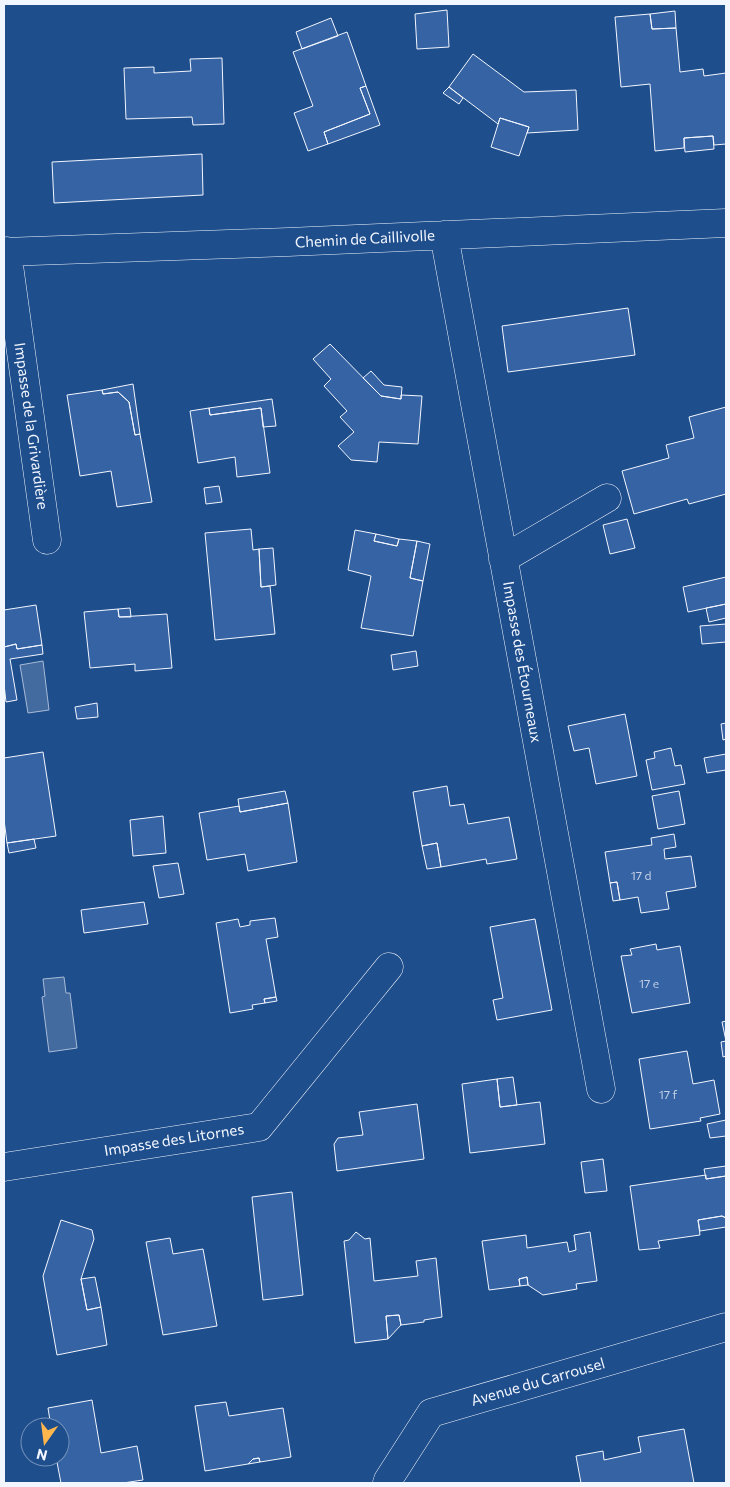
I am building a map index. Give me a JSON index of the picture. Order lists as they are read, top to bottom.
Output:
{
  "streets": {
    "street": [
      "Chemin de Caillivolle",
      "Impasse de la Grivardière",
      "Impasse des Étourneaux",
      "Impasse des Litornes",
      "Avenue du Carrousel"
    ]
  },
  "crossings": [
    ["Chemin de Caillivolle", "Impasse de la Grivardière"],
    ["Chemin de Caillivolle", "Impasse des Étourneaux"]
  ],
  "house_numbers": ["17 d", "17 e", "17 f"],
  "north": "bottom"
}
